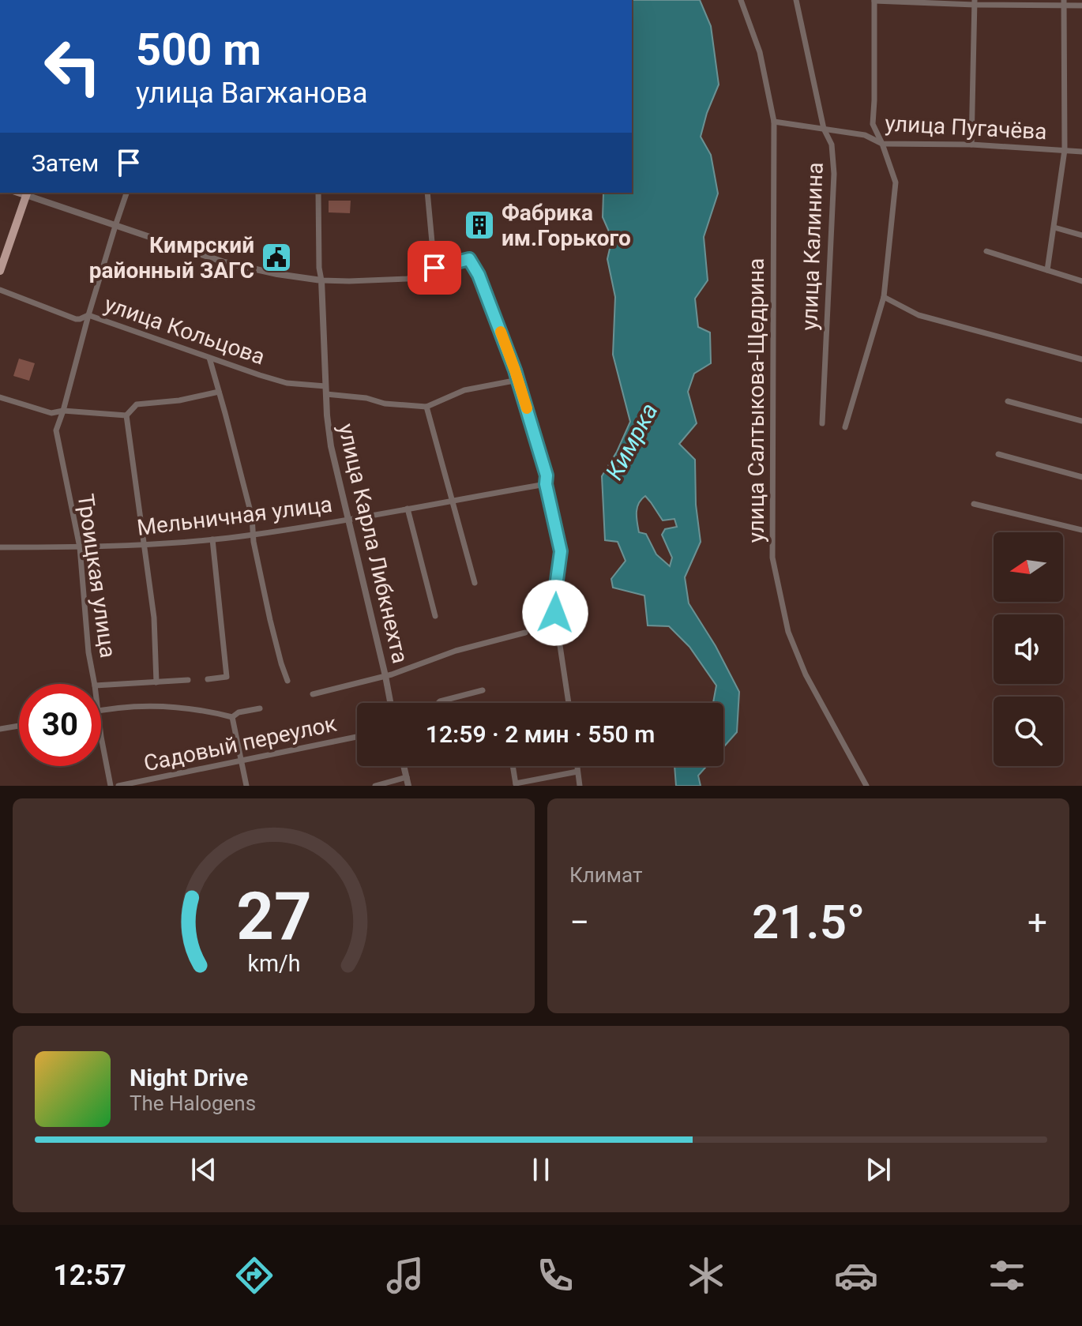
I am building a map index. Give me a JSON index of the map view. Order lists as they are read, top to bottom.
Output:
{
  "streets": {
    "street": [
      "улица Пугачёва",
      "улица Калинина",
      "улица Кольцова",
      "улица Салтыкова-Щедрина",
      "Мельничная улица",
      "улица Карла Либкнехта",
      "Троицкая улица",
      "Садовый переулок"
    ]
  },
  "crossings": [
    ["улица Пугачёва", "улица Калинина"],
    ["улица Пугачёва", "улица Салтыкова-Щедрина"],
    ["улица Кольцова", "улица Карла Либкнехта"],
    ["улица Кольцова", "Троицкая улица"],
    ["Мельничная улица", "улица Карла Либкнехта"],
    ["Мельничная улица", "Троицкая улица"]
  ],
  "water": ["Кимрка"],
  "places": {
    "building": ["Фабрика им.Горького"],
    "public building": ["Кимрский районный ЗАГС"]
  },
  "north": "left",
  "page": {
    "turn": ["500 m", "улица Вагжанова"],
    "then": "Затем",
    "limit": "30",
    "trip": "12:59 · 2 мин · 550 m",
    "tile": "Климат",
    "heat": ["−", "21.5°", "+"],
    "song": ["Night Drive", "The Halogens"],
    "tabs": "12:57",
    "gauge": ["27", "km/h"]
  }
}
